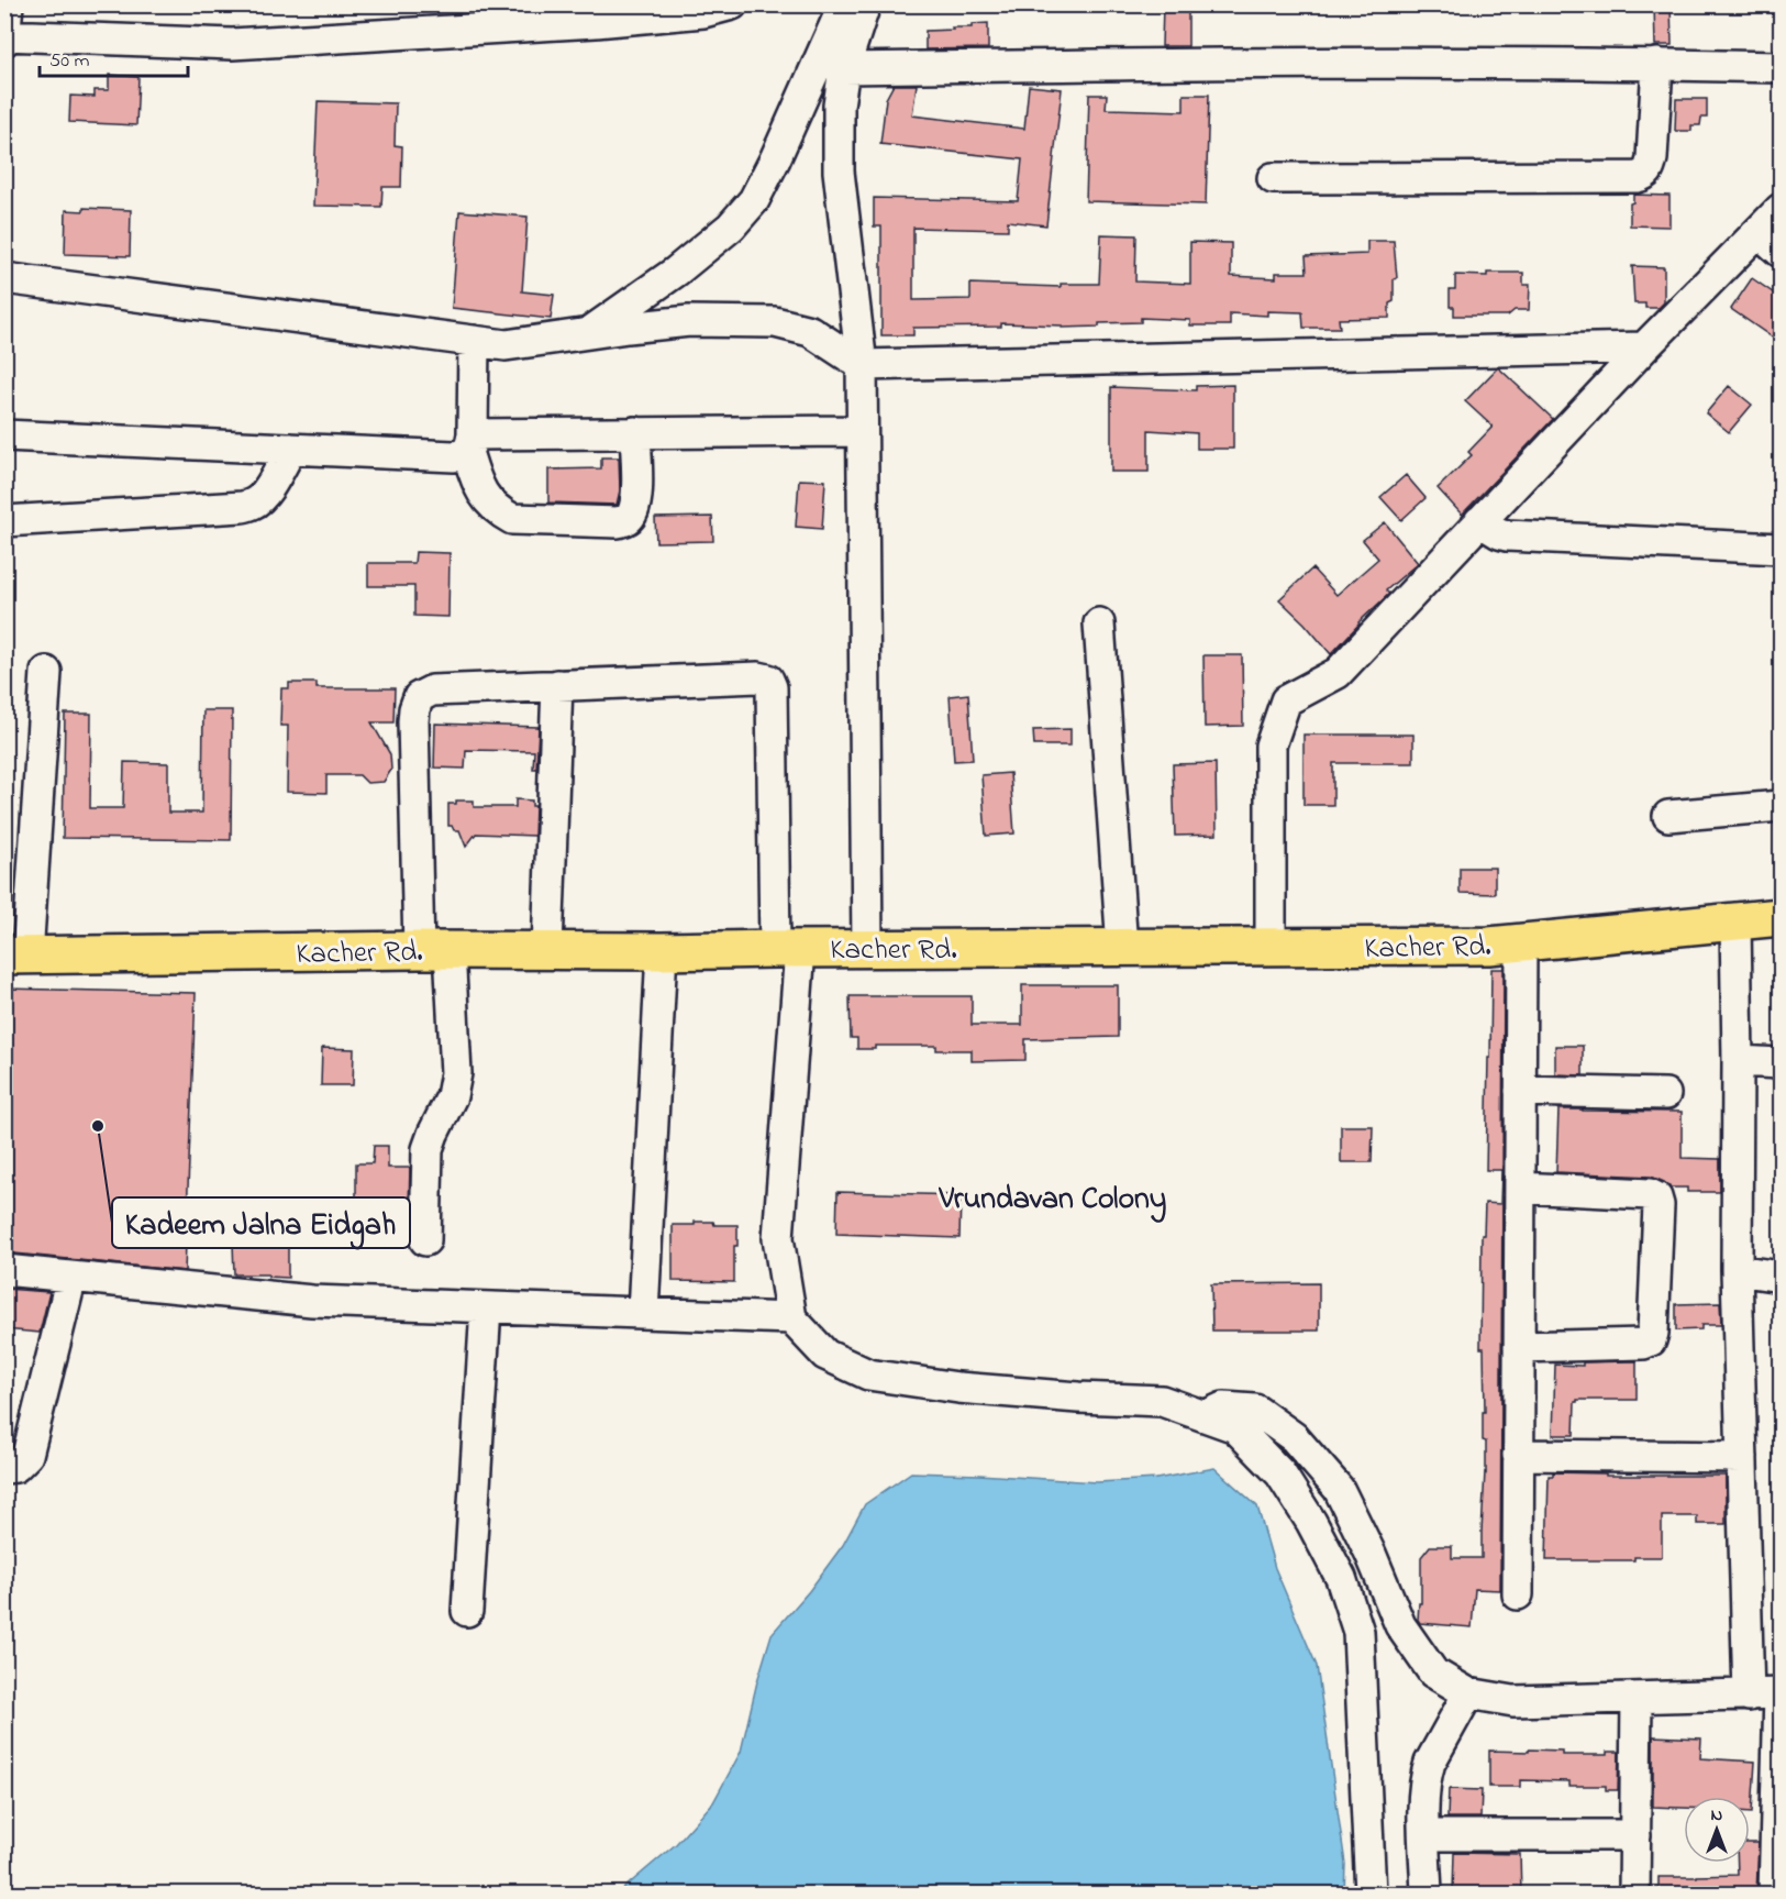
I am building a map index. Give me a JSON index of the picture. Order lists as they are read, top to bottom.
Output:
{
  "streets": {
    "main road": ["Kacher Rd."]
  },
  "districts": ["Vrundavan Colony"],
  "places": ["Kadeem Jalna Eidgah"],
  "scale_bar": "50 m",
  "north": "top"
}
